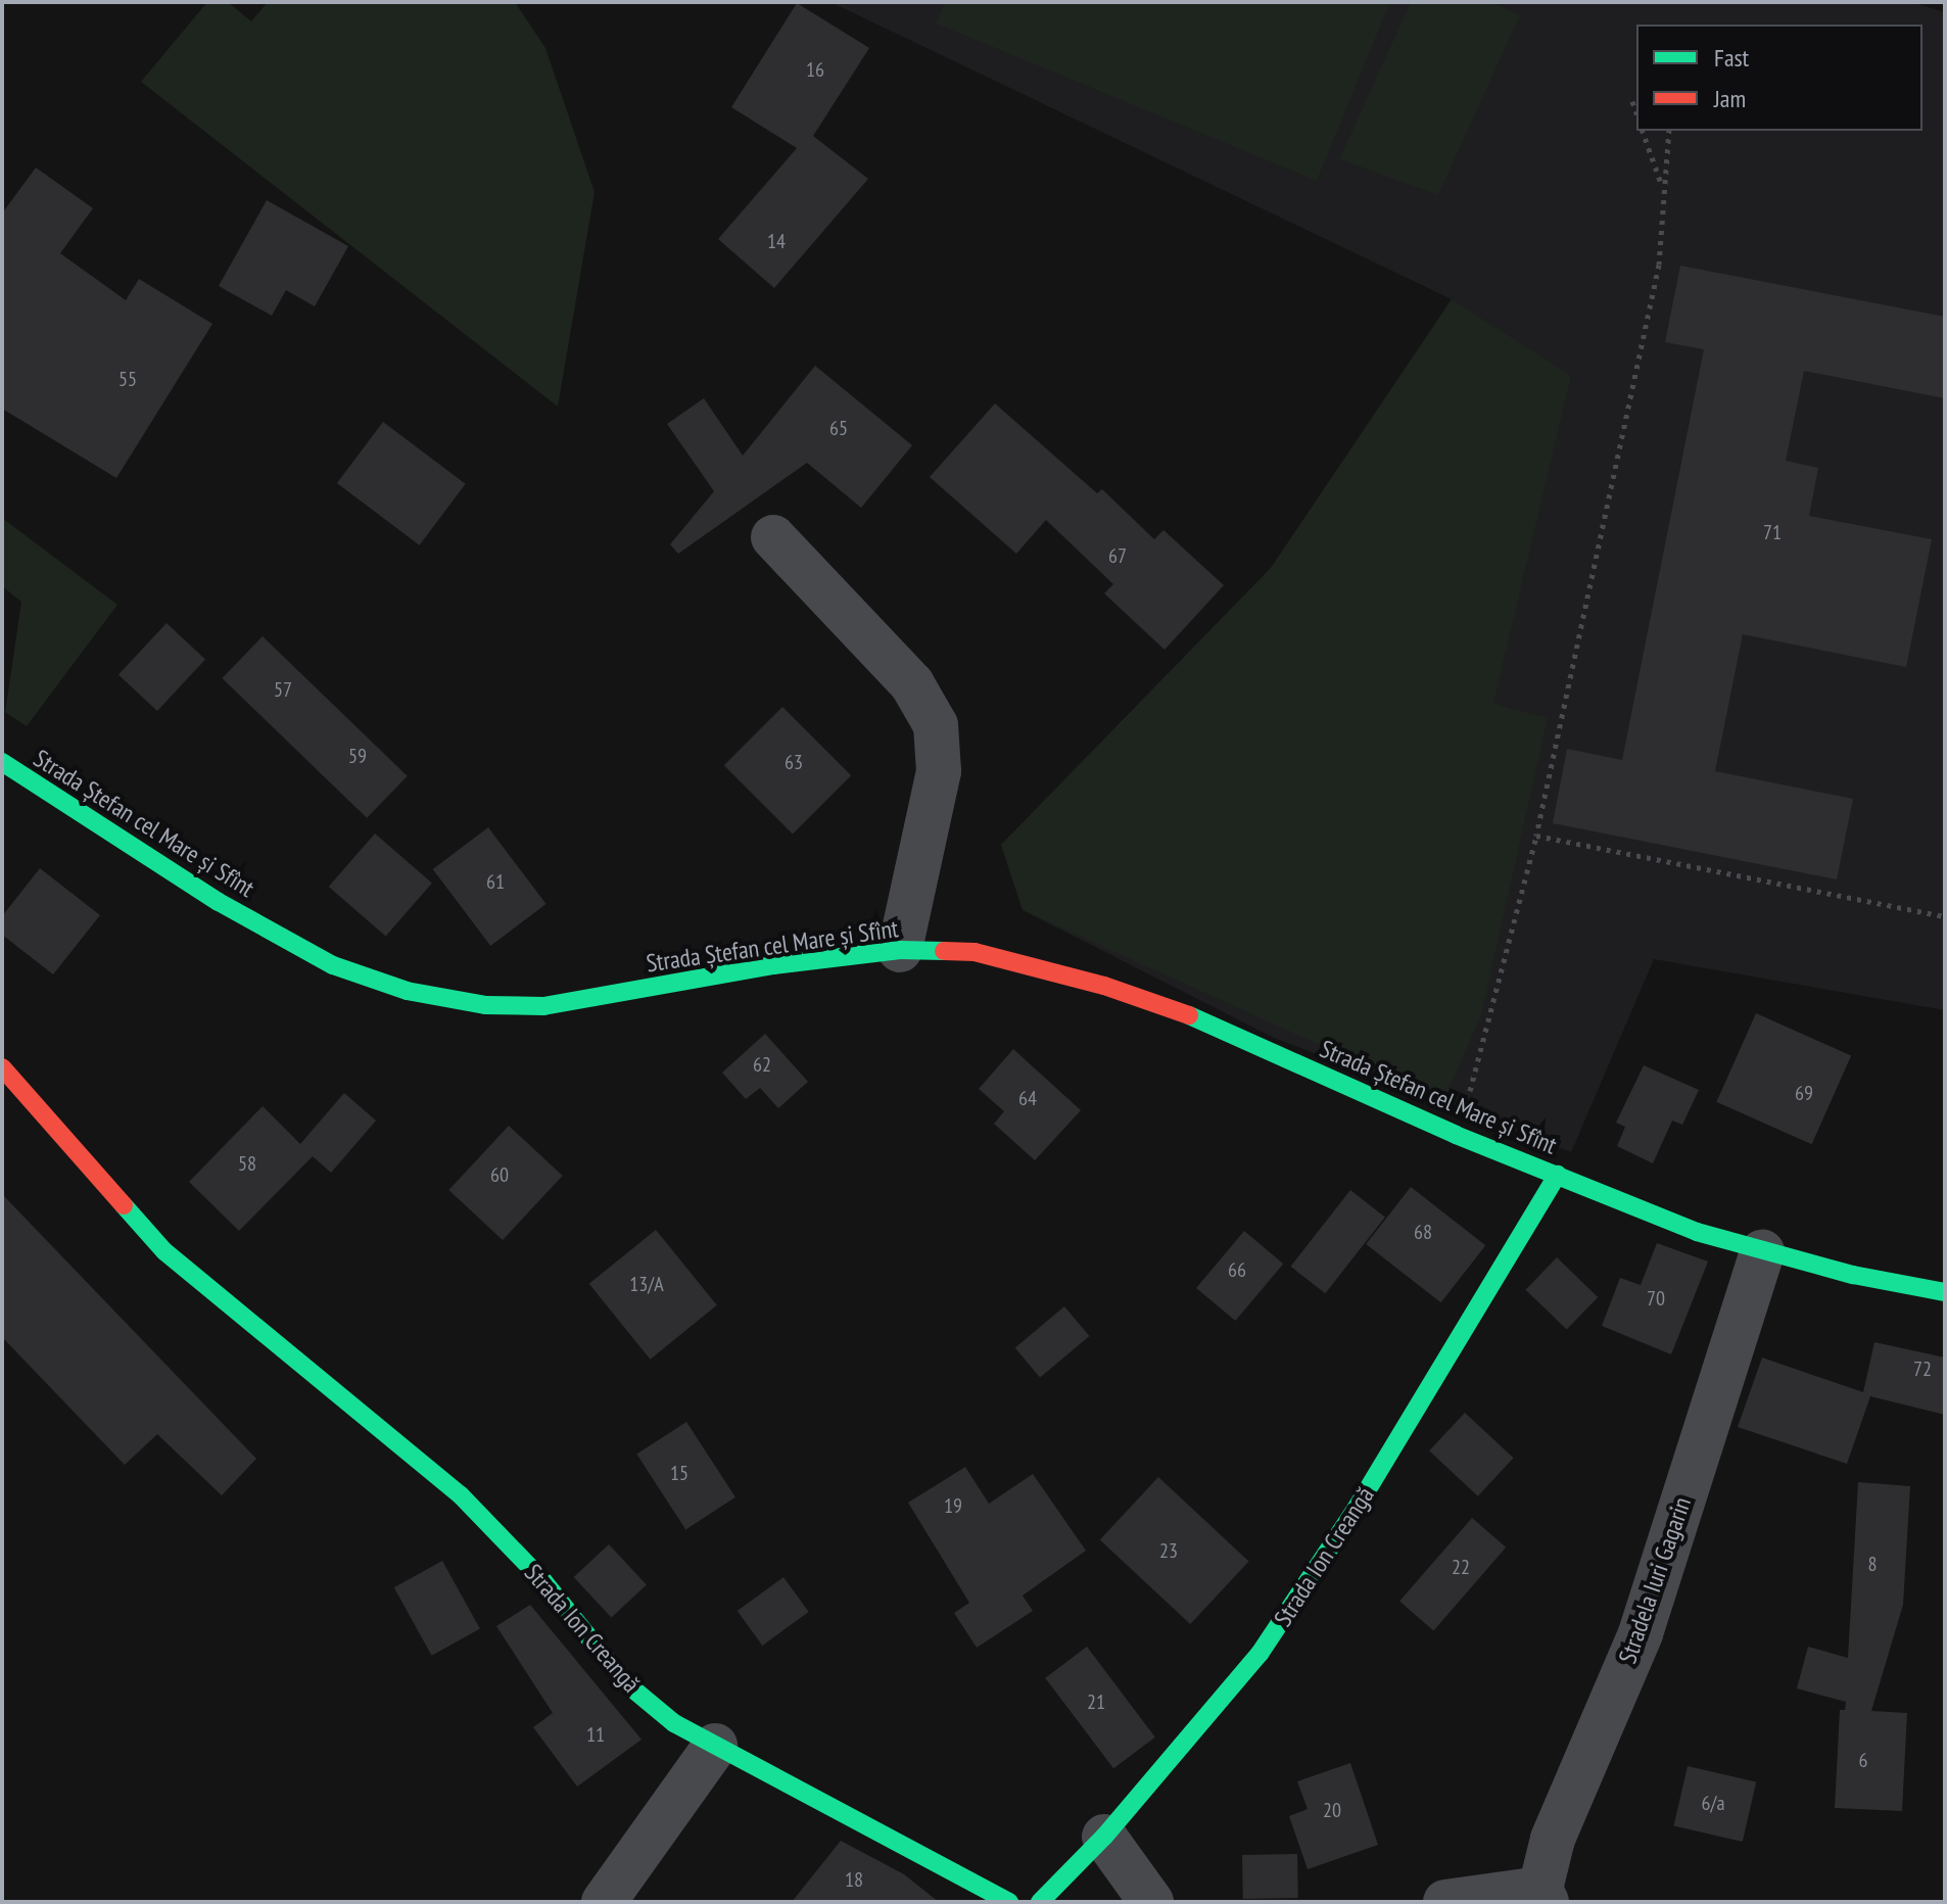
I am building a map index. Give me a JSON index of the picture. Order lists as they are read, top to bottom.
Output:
{
  "streets": {
    "street": ["Strada Ștefan cel Mare și Sfînt", "Strada Ion Creangă", "Stradela Iuri Gagarin"]
  },
  "crossings": [
    ["Strada Ștefan cel Mare și Sfînt", "Strada Ion Creangă"],
    ["Strada Ștefan cel Mare și Sfînt", "Stradela Iuri Gagarin"]
  ],
  "house_numbers": [
    "16",
    "14",
    "55",
    "65",
    "71",
    "67",
    "57",
    "59",
    "63",
    "61",
    "62",
    "69",
    "64",
    "58",
    "60",
    "68",
    "66",
    "13/A",
    "70",
    "72",
    "15",
    "19",
    "23",
    "8",
    "22",
    "21",
    "11",
    "6",
    "6/a",
    "20",
    "18"
  ],
  "legend": ["Fast", "Jam"]
}
